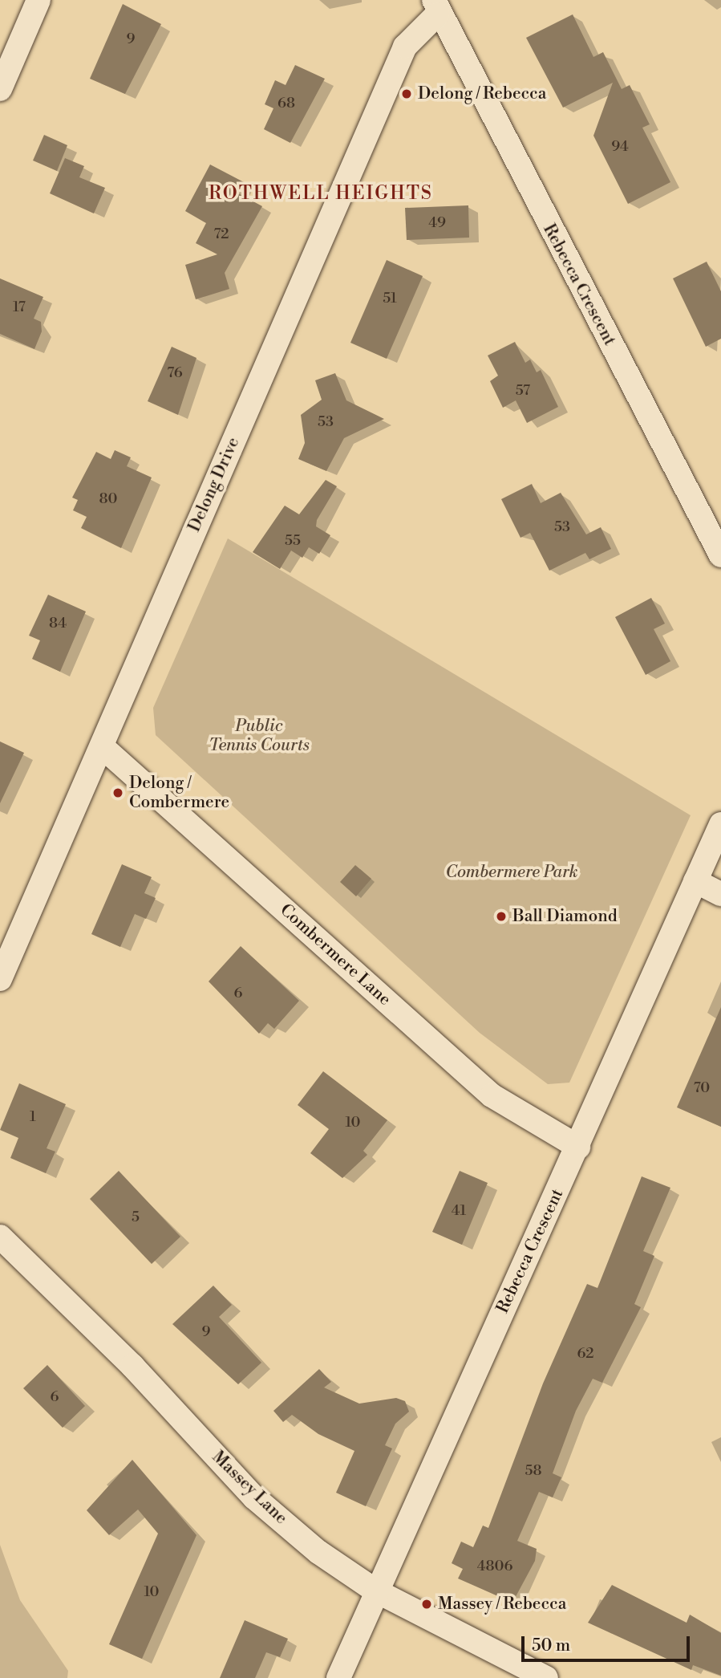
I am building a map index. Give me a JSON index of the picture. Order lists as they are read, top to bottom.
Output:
{
  "streets": {
    "street": [
      "Rebecca Crescent",
      "Delong Drive",
      "Combermere Lane",
      "Massey Lane"
    ]
  },
  "crossings": [
    ["Rebecca Crescent", "Delong Drive"],
    ["Rebecca Crescent", "Combermere Lane"],
    ["Rebecca Crescent", "Massey Lane"],
    ["Delong Drive", "Combermere Lane"]
  ],
  "districts": ["ROTHWELL HEIGHTS"],
  "parks": ["Public Tennis Courts", "Combermere Park"],
  "places": [
    "Delong / Rebecca",
    "Delong / Combermere",
    "Ball Diamond",
    "Massey / Rebecca"
  ],
  "house_numbers": [
    "9",
    "68",
    "94",
    "49",
    "72",
    "51",
    "17",
    "76",
    "57",
    "53",
    "80",
    "53",
    "55",
    "84",
    "6",
    "70",
    "1",
    "10",
    "41",
    "5",
    "9",
    "62",
    "6",
    "58",
    "4806",
    "10"
  ],
  "scale_bar": "50 m"
}
